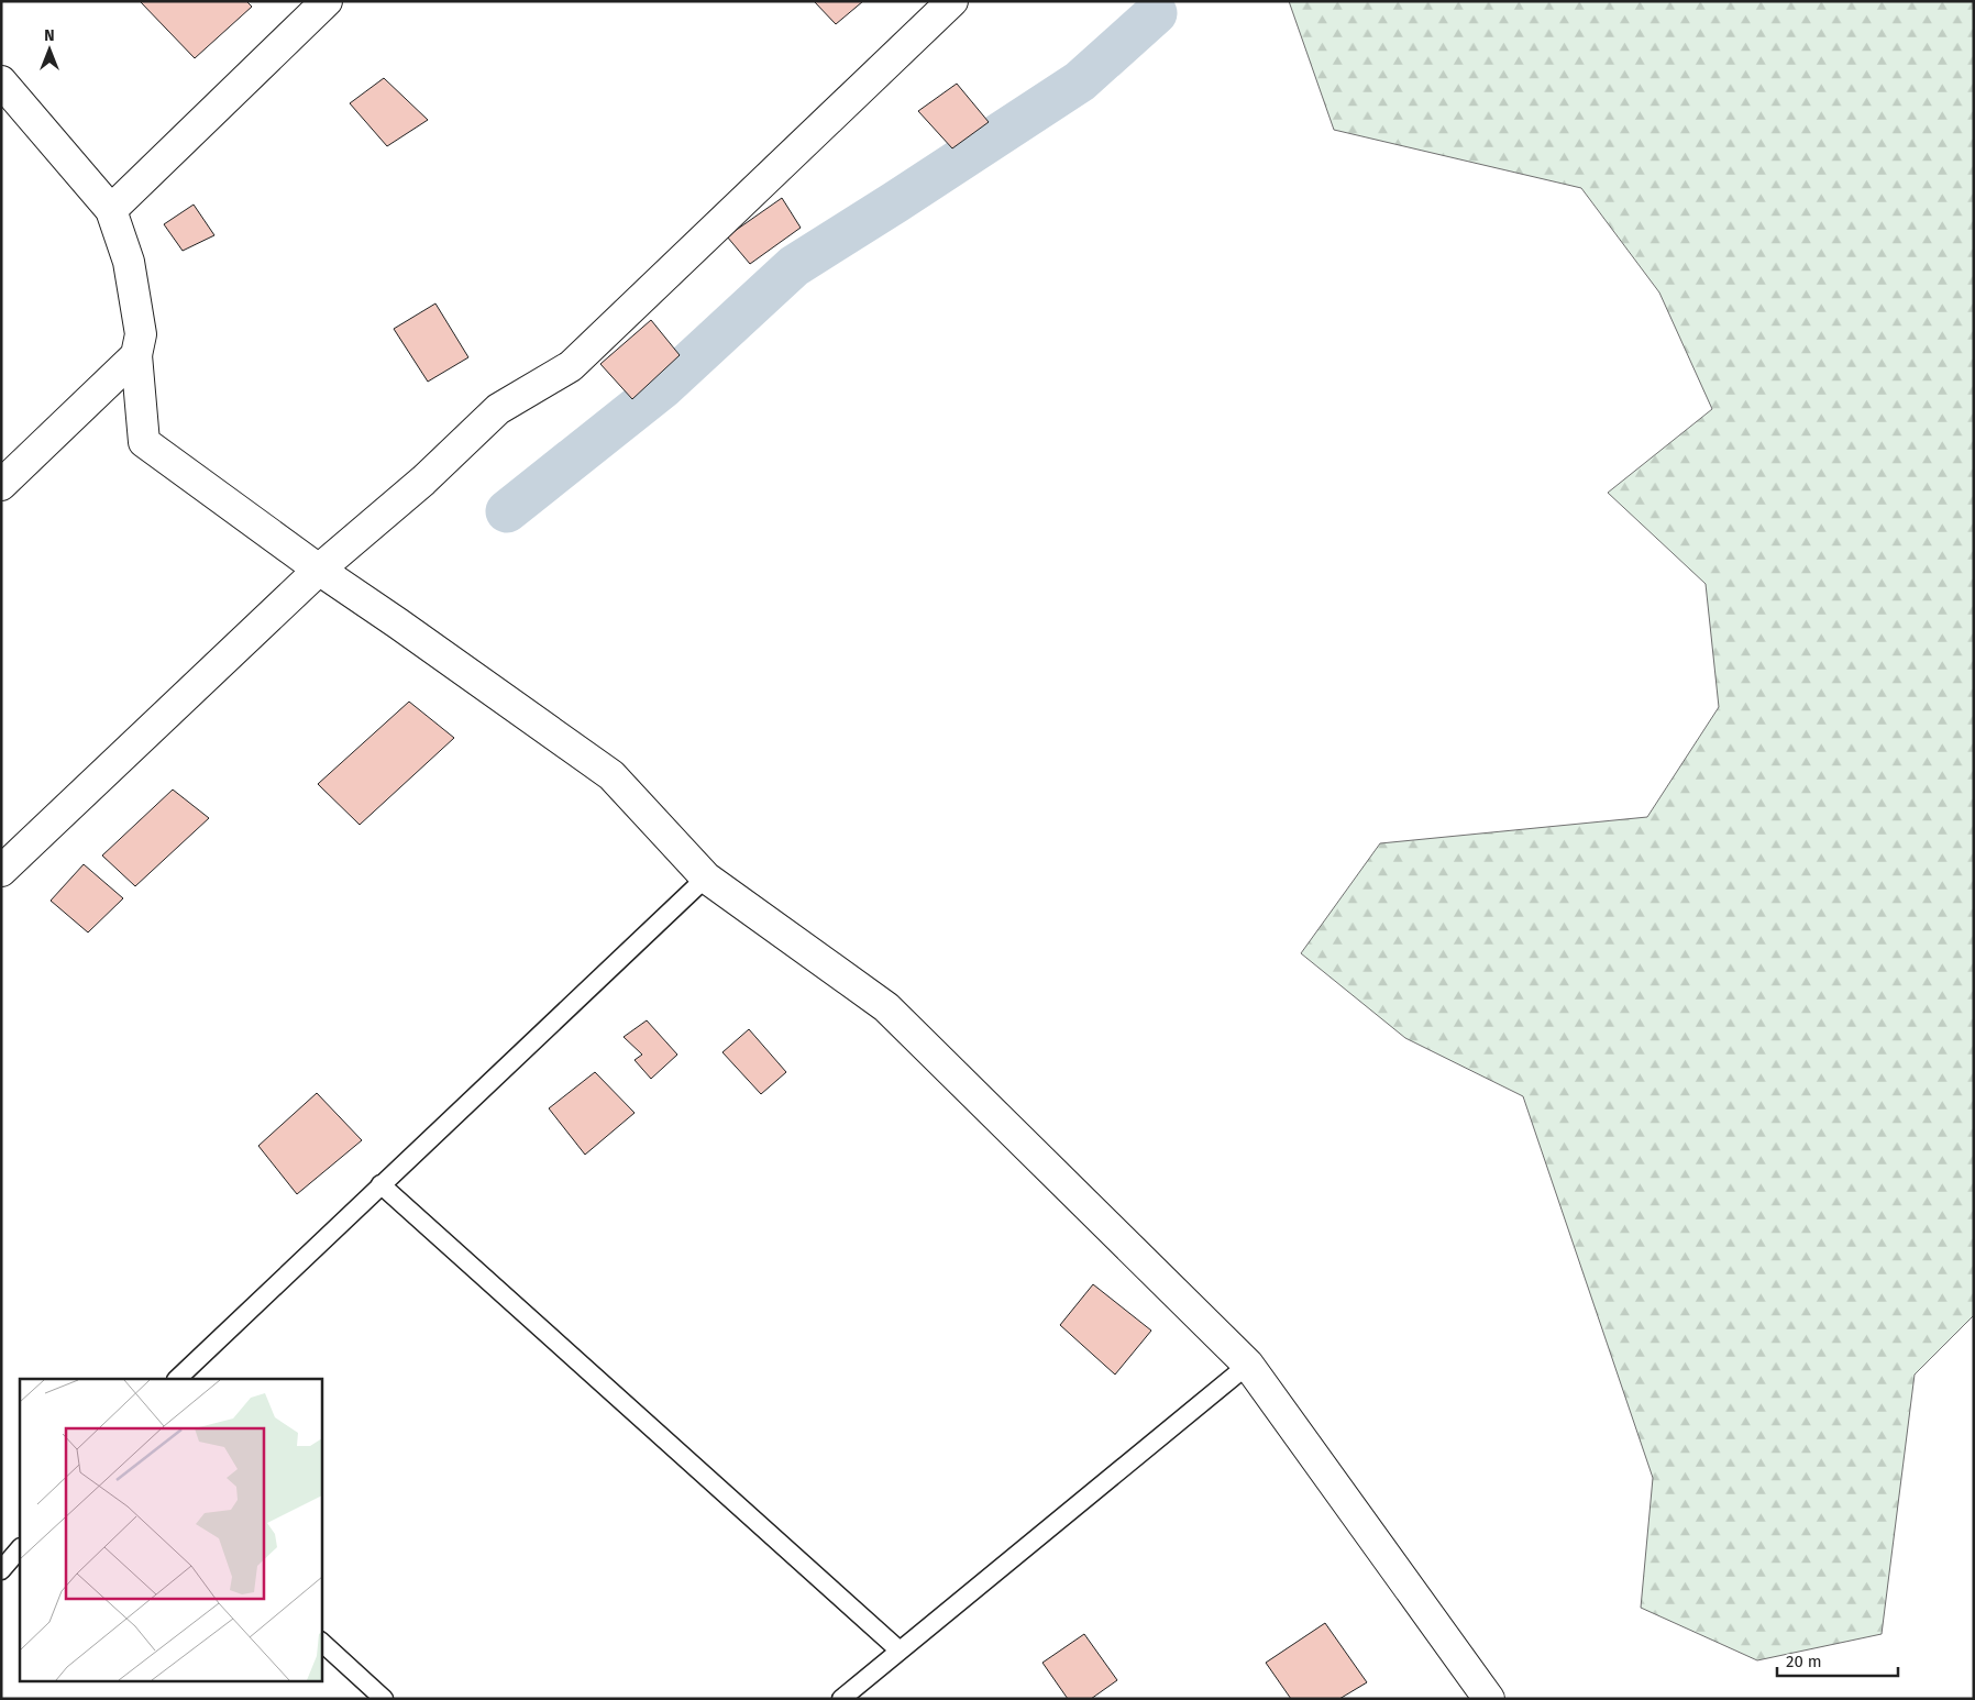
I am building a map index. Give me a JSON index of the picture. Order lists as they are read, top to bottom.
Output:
{
  "scale_bar": "20 m",
  "north": "top"
}
